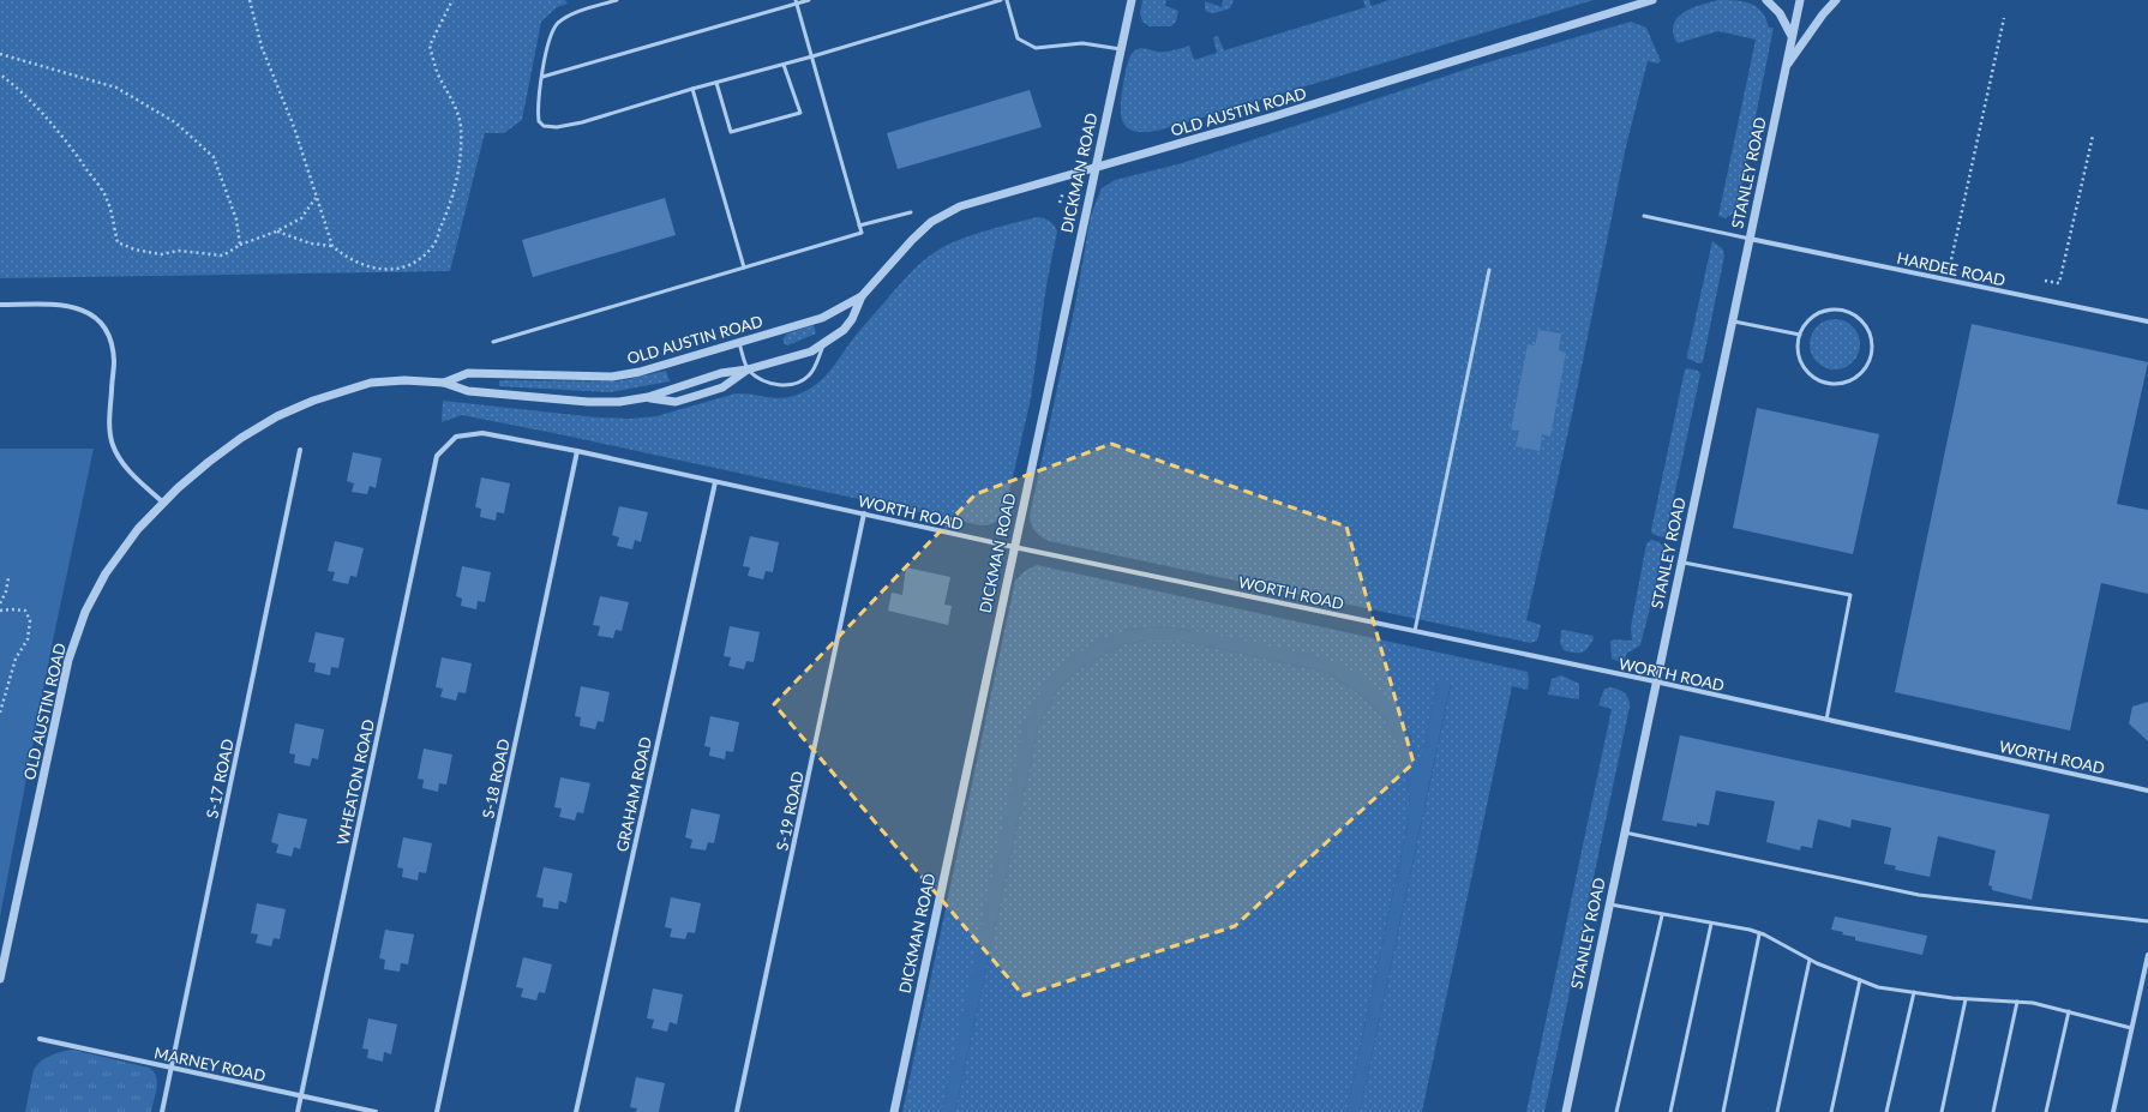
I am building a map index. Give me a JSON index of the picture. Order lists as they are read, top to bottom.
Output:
{
  "streets": {
    "street": [
      "OLD AUSTIN ROAD",
      "DICKMAN ROAD",
      "STANLEY ROAD",
      "HARDEE ROAD",
      "WORTH ROAD",
      "S-17 ROAD",
      "S-18 ROAD",
      "WHEATON ROAD",
      "GRAHAM ROAD",
      "S-19 ROAD",
      "MARNEY ROAD"
    ]
  },
  "crossings": [
    ["OLD AUSTIN ROAD", "DICKMAN ROAD"],
    ["DICKMAN ROAD", "WORTH ROAD"],
    ["STANLEY ROAD", "HARDEE ROAD"],
    ["STANLEY ROAD", "WORTH ROAD"],
    ["WORTH ROAD", "S-18 ROAD"],
    ["WORTH ROAD", "WHEATON ROAD"],
    ["WORTH ROAD", "GRAHAM ROAD"],
    ["WORTH ROAD", "S-19 ROAD"],
    ["S-17 ROAD", "MARNEY ROAD"],
    ["WHEATON ROAD", "MARNEY ROAD"]
  ]
}
